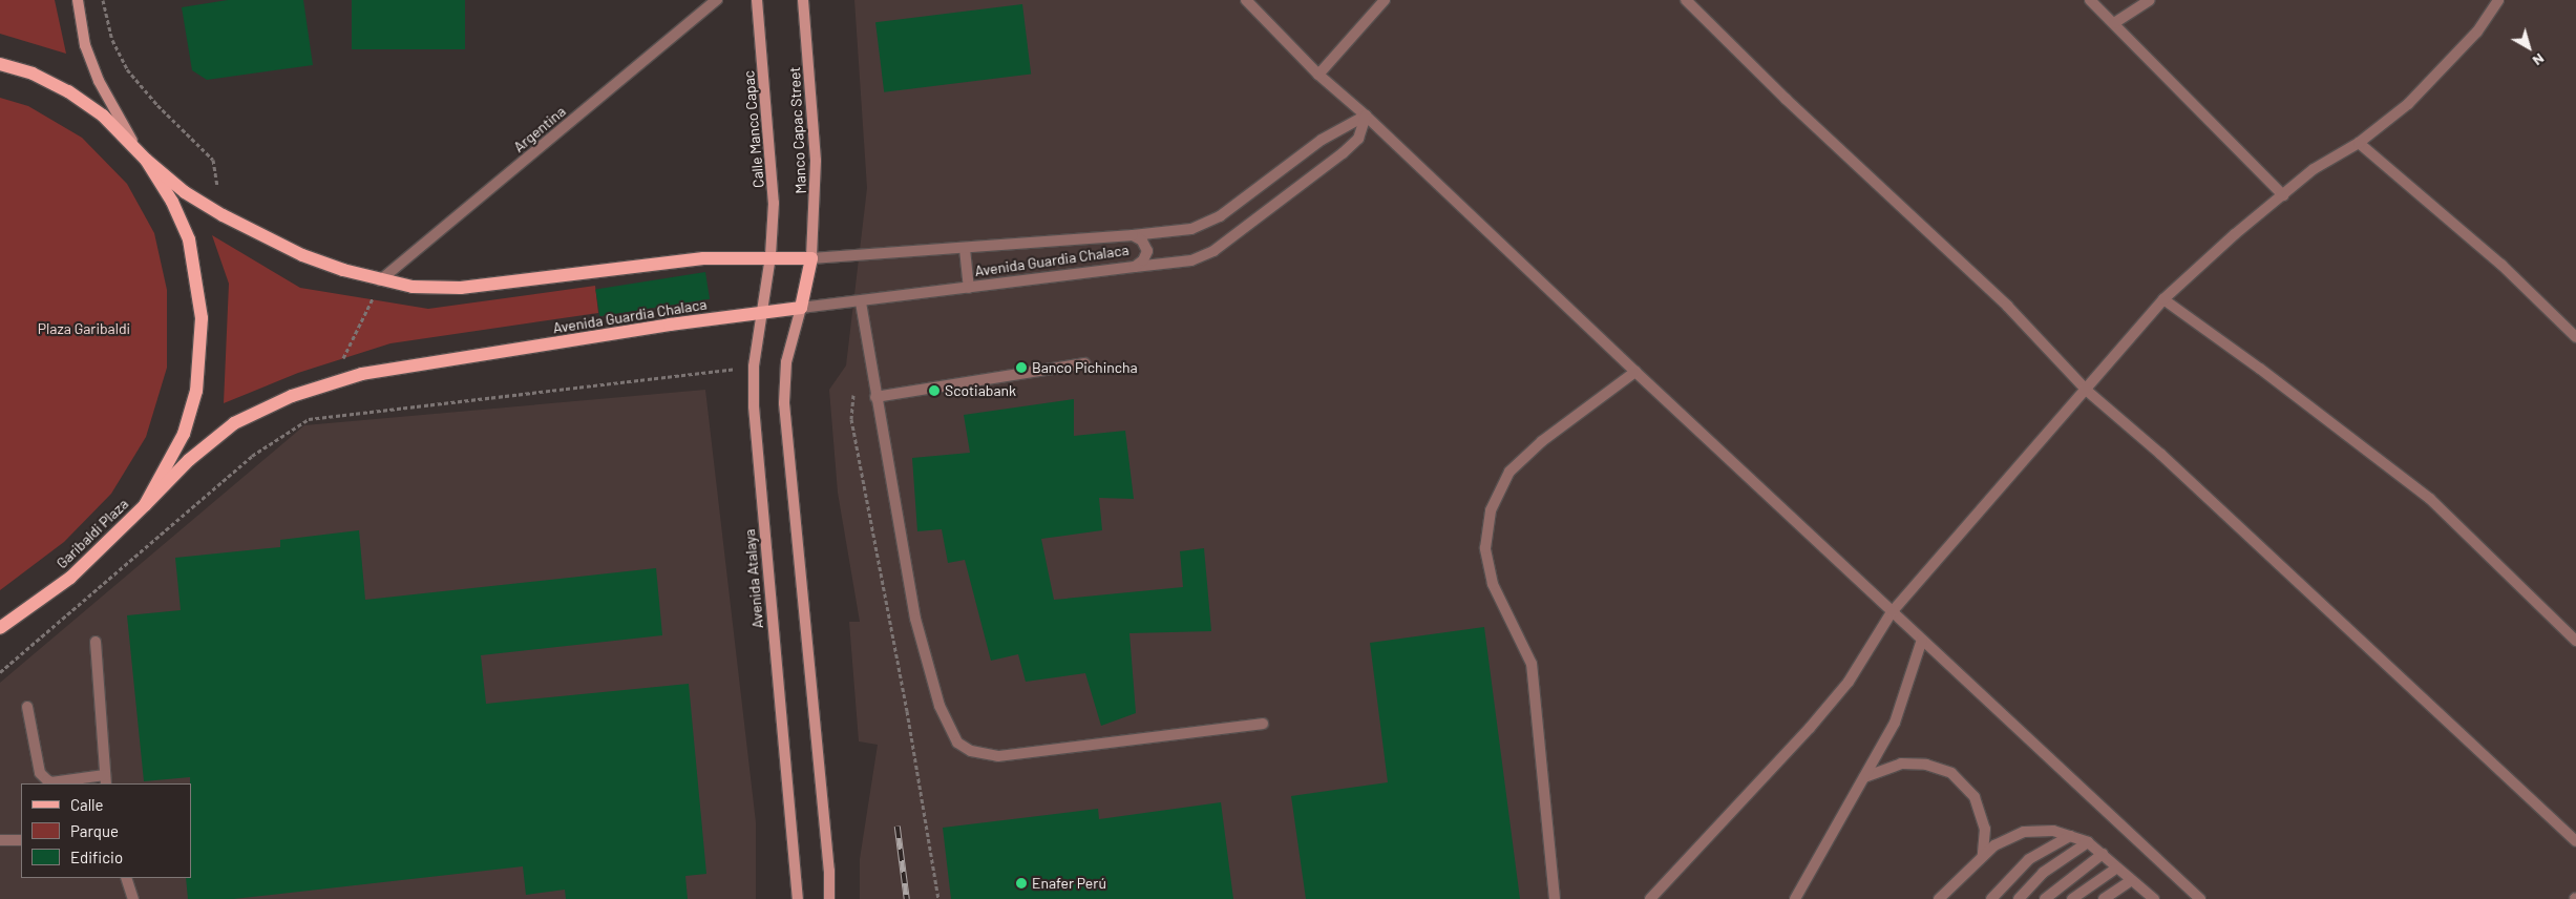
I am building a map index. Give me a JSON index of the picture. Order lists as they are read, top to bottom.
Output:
{
  "streets": {
    "main road": [
      "Calle Manco Capac",
      "Manco Capac Street",
      "Avenida Guardia Chalaca",
      "Garibaldi Plaza",
      "Avenida Atalaya"
    ],
    "street": ["Argentina"]
  },
  "crossings": [
    ["Argentina", "Avenida Guardia Chalaca"],
    ["Calle Manco Capac", "Avenida Guardia Chalaca"],
    ["Calle Manco Capac", "Avenida Atalaya"],
    ["Manco Capac Street", "Avenida Guardia Chalaca"],
    ["Avenida Guardia Chalaca", "Garibaldi Plaza"],
    ["Avenida Guardia Chalaca", "Avenida Atalaya"]
  ],
  "parks": ["Plaza Garibaldi"],
  "places": ["Banco Pichincha", "Scotiabank", "Enafer Perú"],
  "legend": ["Calle", "Parque", "Edificio"],
  "north": "bottom right"
}
